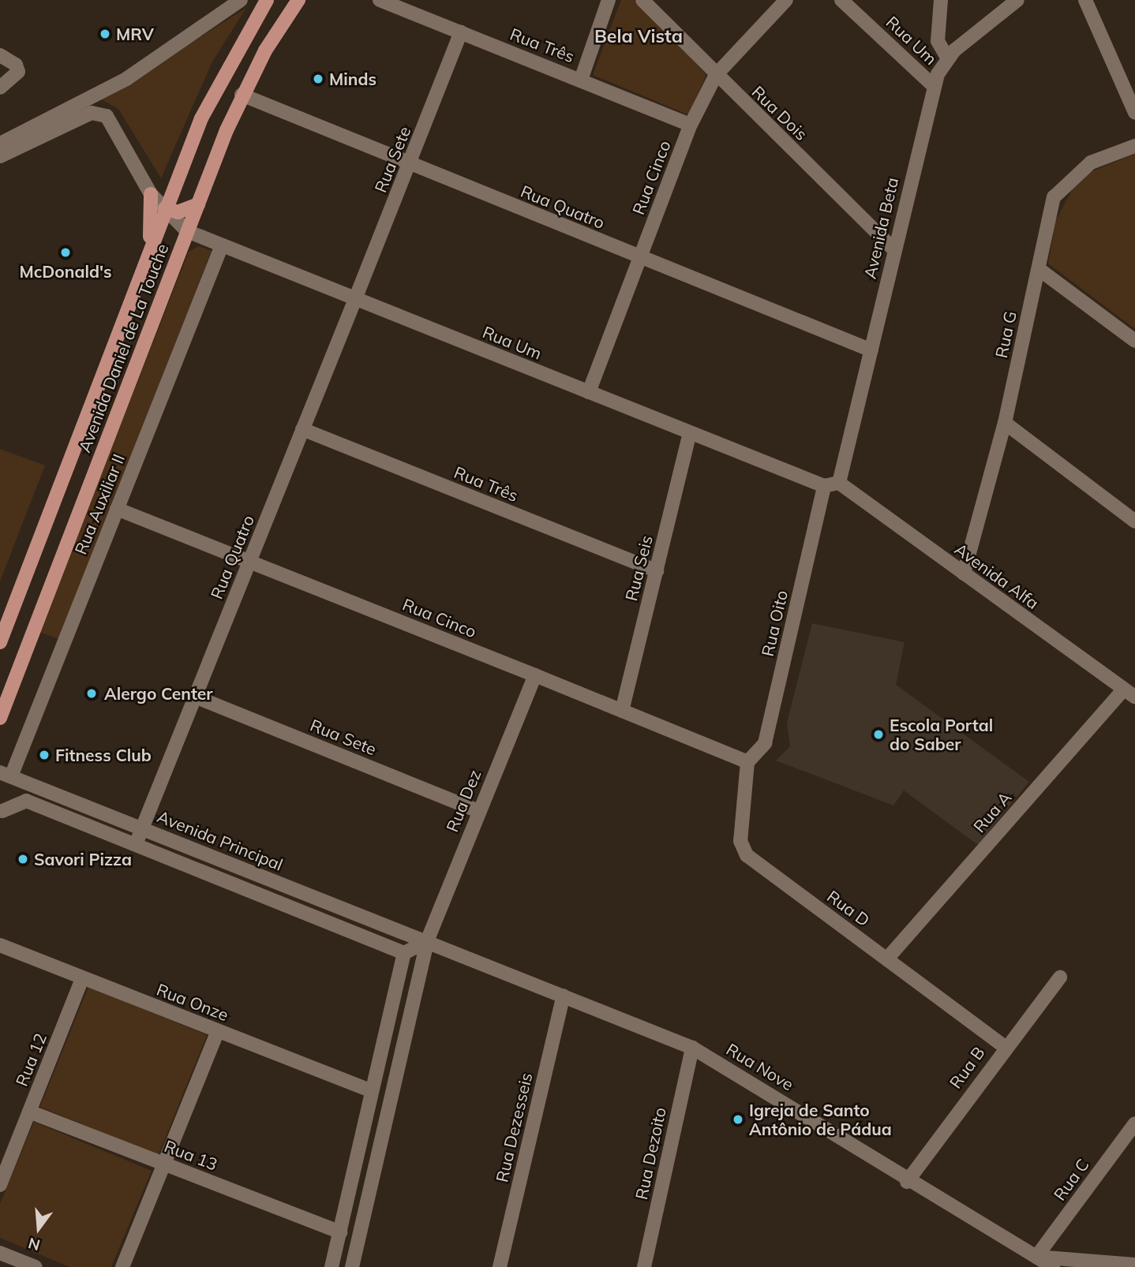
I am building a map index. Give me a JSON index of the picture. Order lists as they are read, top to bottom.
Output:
{
  "streets": {
    "main road": ["Avenida Daniel de La Touche"],
    "street": [
      "Rua Um",
      "Rua Três",
      "Rua Dois",
      "Rua Sete",
      "Rua Cinco",
      "Rua Quatro",
      "Avenida Beta",
      "Rua G",
      "Rua Auxiliar II",
      "Rua Seis",
      "Avenida Alfa",
      "Rua Oito",
      "Rua Dez",
      "Rua A",
      "Avenida Principal",
      "Rua D",
      "Rua Onze",
      "Rua 12",
      "Rua Nove",
      "Rua B",
      "Rua Dezesseis",
      "Rua Dezoito",
      "Rua 13",
      "Rua C"
    ]
  },
  "crossings": [
    ["Rua Um", "Rua Sete"],
    ["Rua Um", "Rua Cinco"],
    ["Rua Um", "Rua Quatro"],
    ["Rua Um", "Avenida Beta"],
    ["Rua Um", "Avenida Daniel de La Touche"],
    ["Rua Um", "Rua Auxiliar II"],
    ["Rua Um", "Rua Seis"],
    ["Rua Um", "Rua Oito"],
    ["Rua Três", "Rua Sete"],
    ["Rua Três", "Rua Cinco"],
    ["Rua Três", "Rua Quatro"],
    ["Rua Três", "Rua Seis"],
    ["Rua Dois", "Rua Cinco"],
    ["Rua Dois", "Avenida Beta"],
    ["Rua Sete", "Rua Quatro"],
    ["Rua Sete", "Rua Dez"],
    ["Rua Cinco", "Rua Quatro"],
    ["Rua Cinco", "Rua Auxiliar II"],
    ["Rua Cinco", "Rua Seis"],
    ["Rua Cinco", "Rua Oito"],
    ["Rua Cinco", "Rua Dez"],
    ["Rua Cinco", "Rua D"],
    ["Rua Quatro", "Avenida Beta"],
    ["Rua Quatro", "Avenida Daniel de La Touche"],
    ["Rua Quatro", "Avenida Principal"],
    ["Avenida Beta", "Avenida Alfa"],
    ["Rua G", "Avenida Alfa"],
    ["Rua Auxiliar II", "Avenida Principal"],
    ["Avenida Alfa", "Rua A"],
    ["Rua Oito", "Rua D"],
    ["Rua Dez", "Avenida Principal"],
    ["Rua Dez", "Rua Nove"],
    ["Rua A", "Rua D"],
    ["Avenida Principal", "Rua Nove"],
    ["Rua D", "Rua B"],
    ["Rua Onze", "Rua 12"],
    ["Rua 12", "Rua 13"],
    ["Rua Nove", "Rua B"],
    ["Rua Nove", "Rua Dezesseis"],
    ["Rua Nove", "Rua Dezoito"],
    ["Rua Nove", "Rua C"]
  ],
  "districts": ["Bela Vista"],
  "places": [
    "MRV",
    "Minds",
    "McDonald's",
    "Alergo Center",
    "Escola Portal do Saber",
    "Fitness Club",
    "Savori Pizza",
    "Igreja de Santo Antônio de Pádua"
  ],
  "north": "bottom"
}
